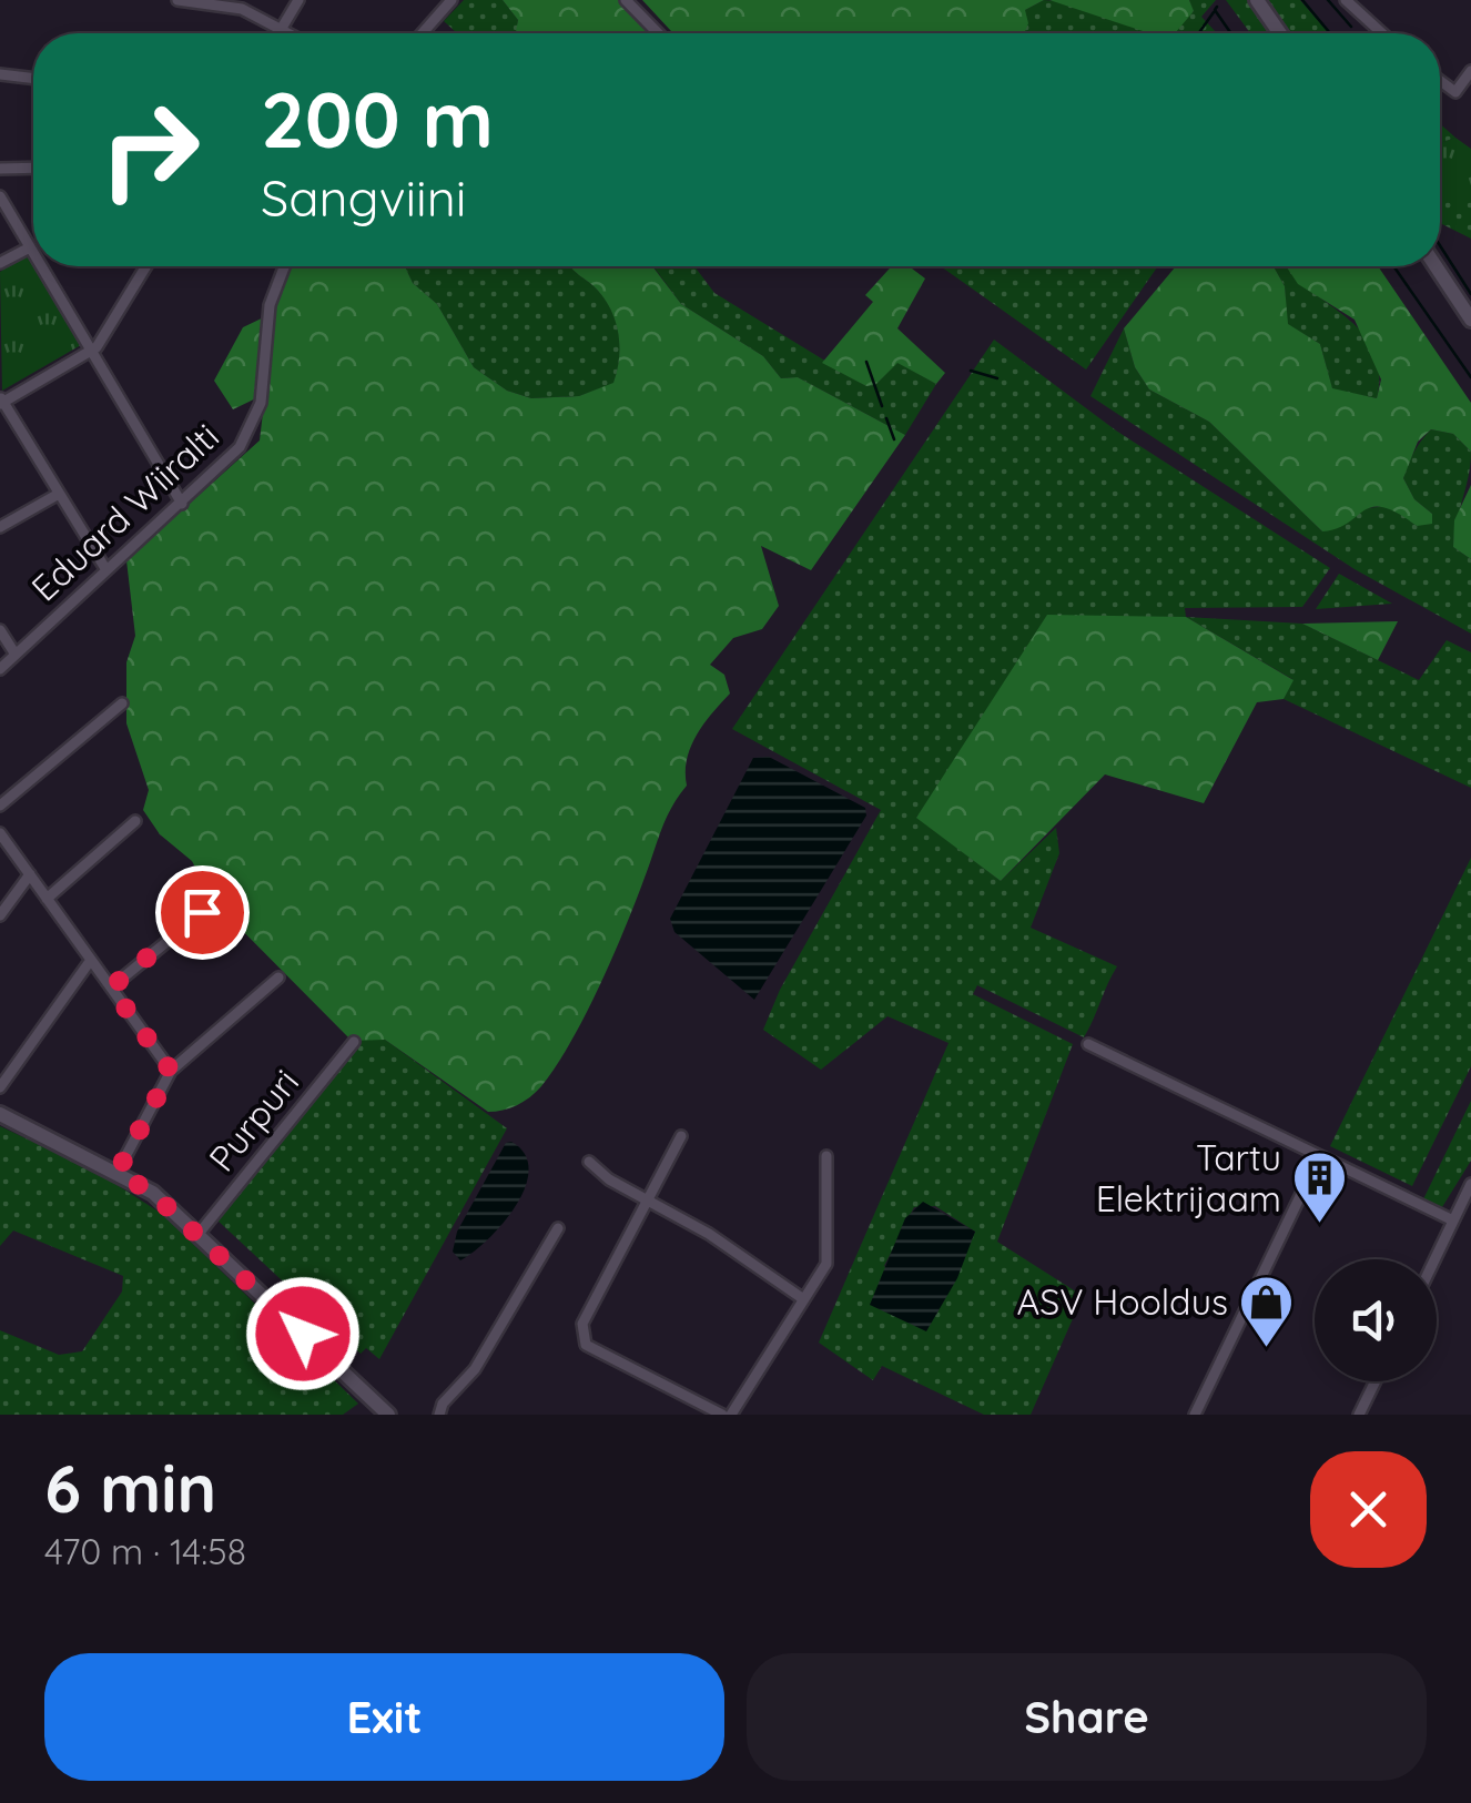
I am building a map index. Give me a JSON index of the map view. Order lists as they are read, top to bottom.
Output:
{
  "streets": {
    "street": ["Eduard Wiiralti", "Purpuri"]
  },
  "places": {
    "building": ["Tartu Elektrijaam"],
    "shop": ["ASV Hooldus"]
  },
  "page": {
    "turn": ["200 m", "Sangviini"],
    "heading": ["6 min", "470 m · 14:58"],
    "buttons": ["Exit", "Share"]
  }
}
